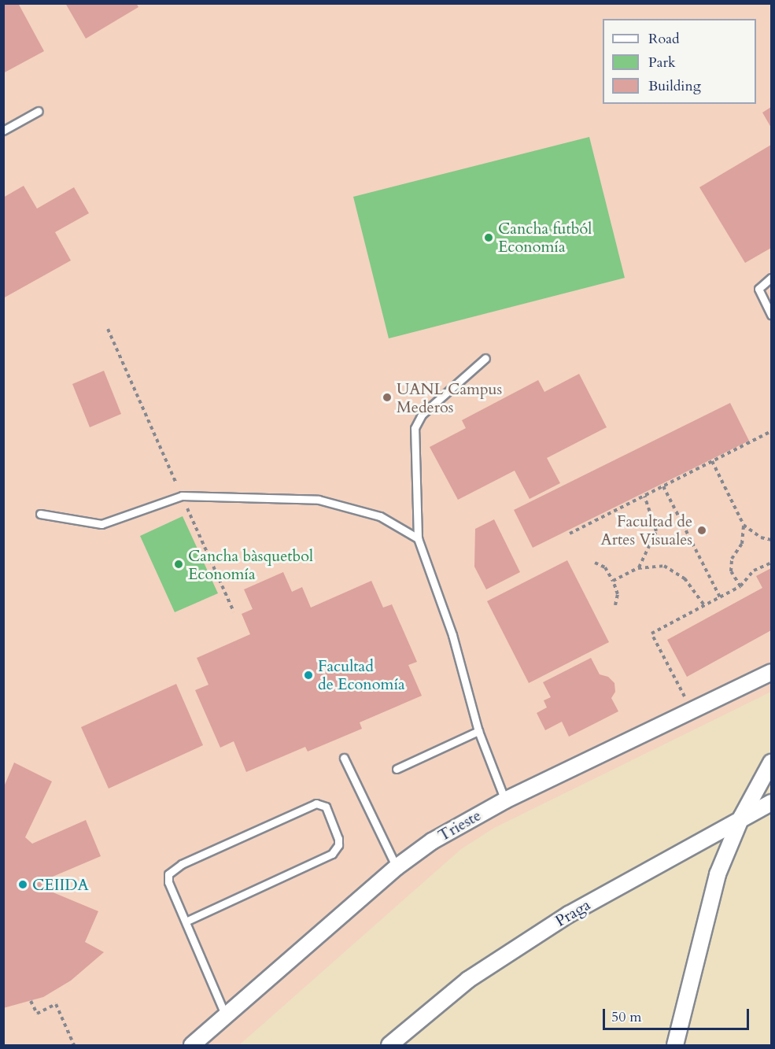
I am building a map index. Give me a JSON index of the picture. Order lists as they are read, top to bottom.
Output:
{
  "streets": {
    "street": ["Trieste", "Praga"]
  },
  "places": [
    "Cancha futból Economía",
    "UANL Campus Mederos",
    "Facultad de Artes Visuales",
    "Cancha bàsquetbol Economía",
    "Facultad de Economía",
    "CEIIDA"
  ],
  "legend": ["Road", "Park", "Building"],
  "scale_bar": "50 m"
}
